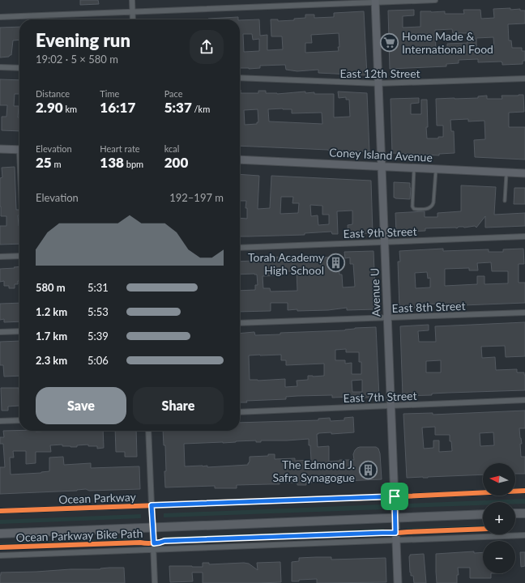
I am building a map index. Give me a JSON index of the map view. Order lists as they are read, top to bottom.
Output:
{
  "streets": {
    "main road": ["Coney Island Avenue", "Avenue U"],
    "street": [
      "East 12th Street",
      "East 9th Street",
      "East 8th Street",
      "East 7th Street",
      "Ocean Parkway"
    ],
    "cycle path": ["Ocean Parkway Bike Path"]
  },
  "crossings": [
    ["East 12th Street", "Avenue U"],
    ["Coney Island Avenue", "Avenue U"],
    ["East 9th Street", "Avenue U"],
    ["Avenue U", "East 8th Street"],
    ["Avenue U", "East 7th Street"],
    ["Avenue U", "Ocean Parkway"]
  ],
  "places": {
    "supermarket": ["Home Made & International Food"],
    "building": ["Torah Academy High School", "The Edmond J. Safra Synagogue"]
  },
  "north": "left",
  "page": {
    "heading": ["Evening run", "19:02 · 5 × 580 m"],
    "stats": [
      ["Distance", "2.90 km"],
      ["Time", "16:17"],
      ["Pace", "5:37 /km"],
      ["Elevation", "25 m"],
      ["Heart rate", "138 bpm"],
      ["kcal", "200"]
    ],
    "chart": ["Elevation", "192–197 m"],
    "list": [
      {
        "name": "580 m",
        "note": "5:31"
      },
      {
        "name": "1.2 km",
        "note": "5:53"
      },
      {
        "name": "1.7 km",
        "note": "5:39"
      },
      {
        "name": "2.3 km",
        "note": "5:06"
      }
    ],
    "buttons": ["Save", "Share"],
    "map_buttons": ["+", "−"]
  }
}
